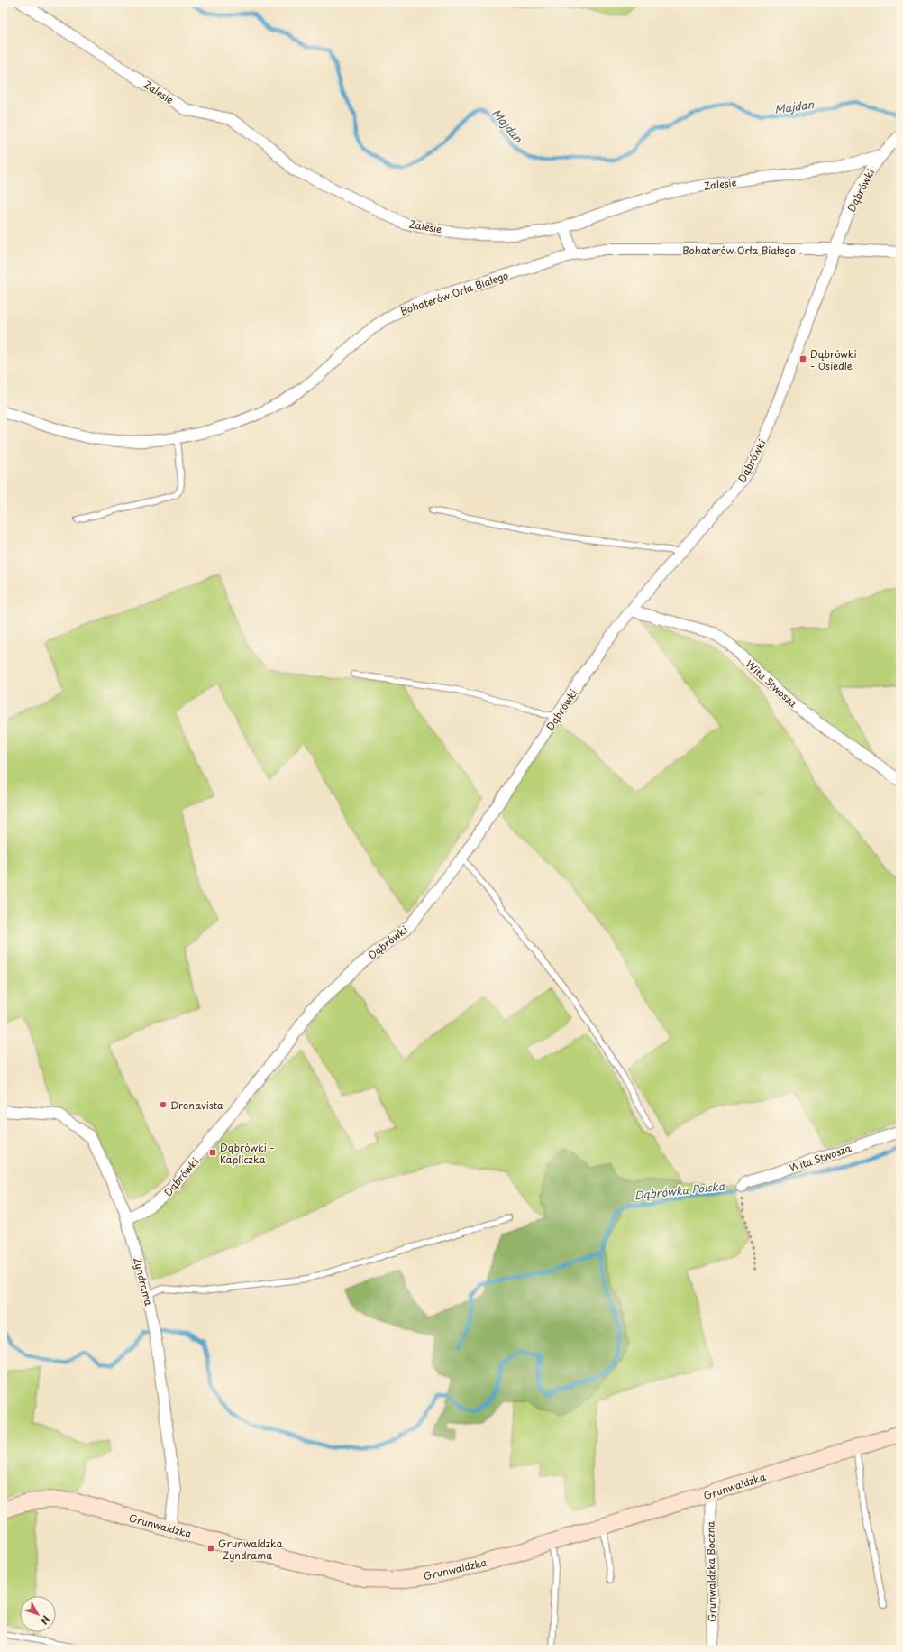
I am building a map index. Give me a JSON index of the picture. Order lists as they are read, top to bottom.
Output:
{
  "streets": {
    "street": [
      "Zalesie",
      "Dąbrówki",
      "Bohaterów Orła Białego",
      "Wita Stwosza",
      "Zyndrama",
      "Grunwaldzka",
      "Grunwaldzka Boczna"
    ]
  },
  "crossings": [
    ["Zalesie", "Dąbrówki"],
    ["Dąbrówki", "Bohaterów Orła Białego"],
    ["Dąbrówki", "Wita Stwosza"],
    ["Dąbrówki", "Zyndrama"],
    ["Zyndrama", "Grunwaldzka"],
    ["Grunwaldzka", "Grunwaldzka Boczna"]
  ],
  "water": ["Majdan", "Dąbrówka Polska"],
  "places": {
    "transit": ["Dąbrówki - Osiedle", "Dąbrówki - Kapliczka", "Grunwaldzka -Zyndrama"],
    "other": ["Dronavista"]
  },
  "north": "bottom right"
}
